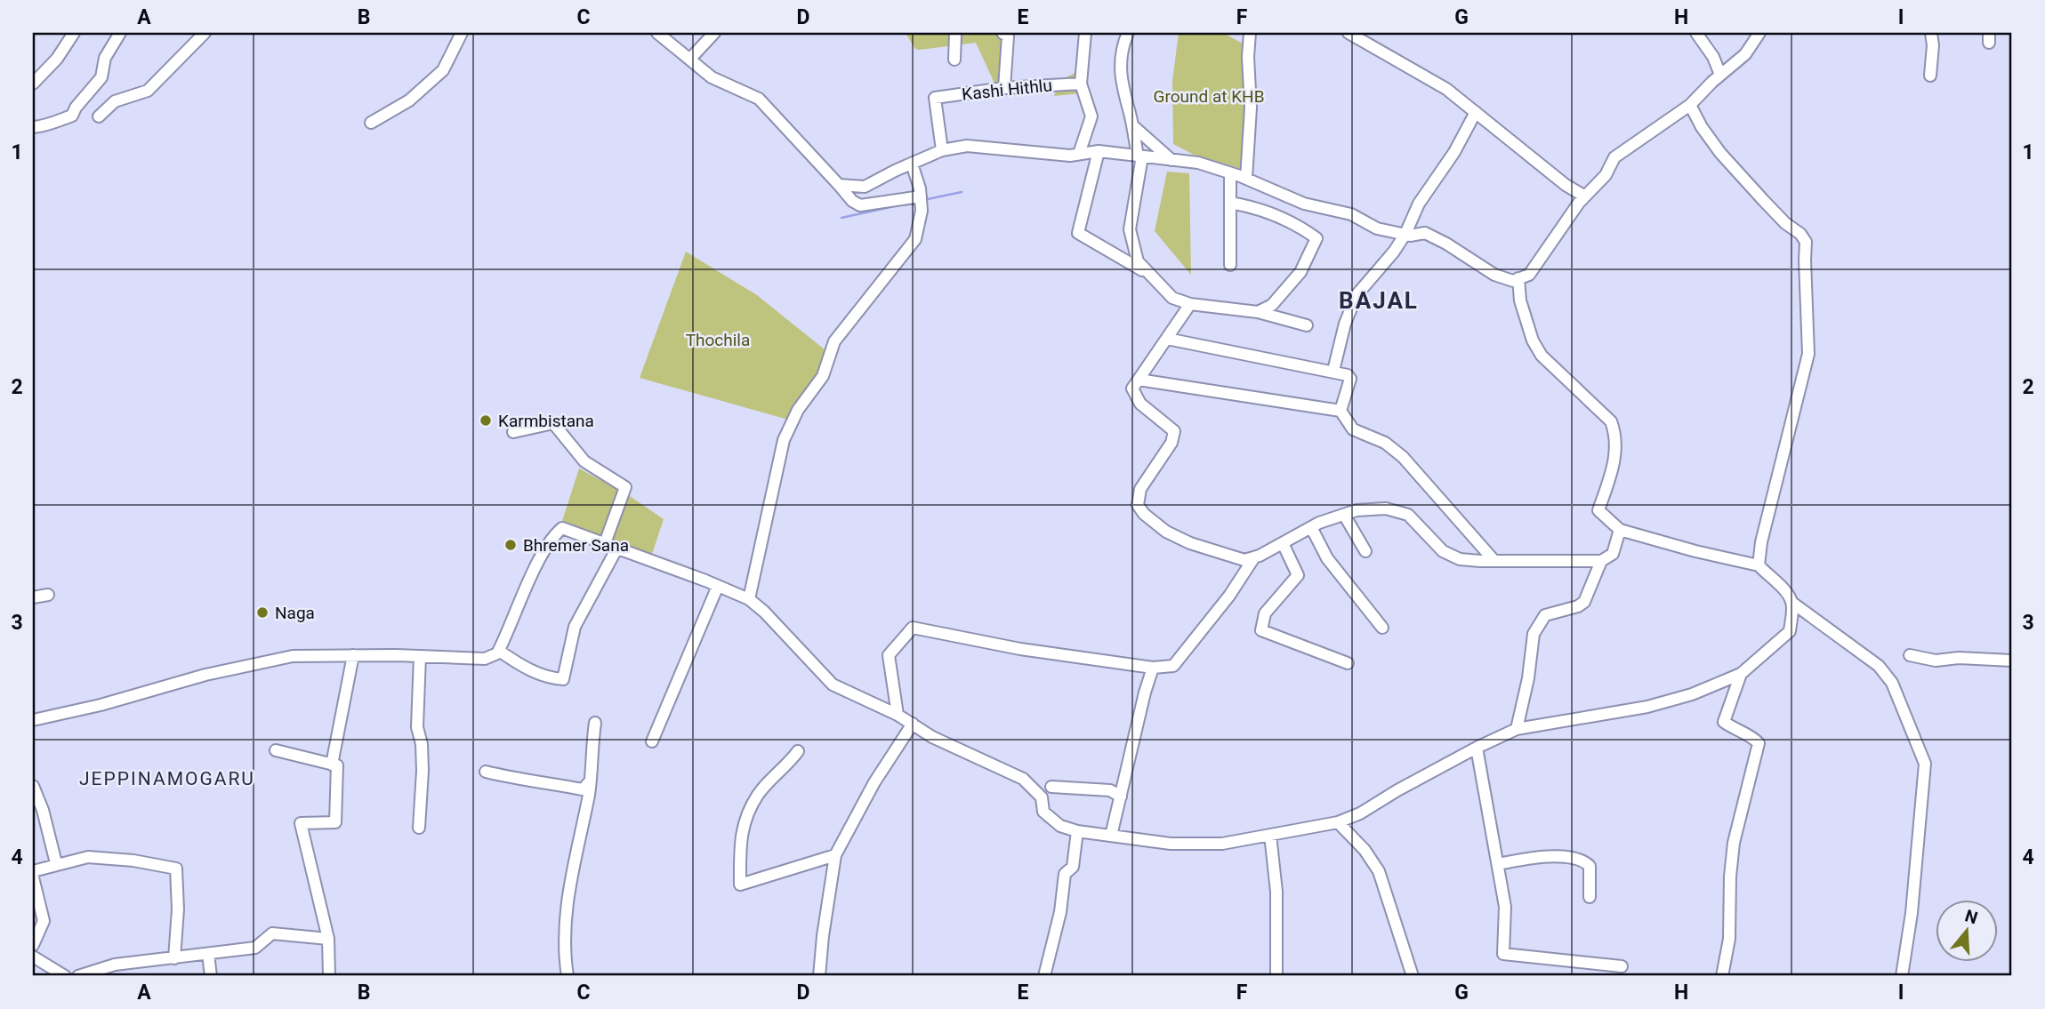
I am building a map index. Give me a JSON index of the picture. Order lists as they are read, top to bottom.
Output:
{
  "streets": {
    "street": ["Kashi Hithlu"]
  },
  "districts": ["BAJAL", "JEPPINAMOGARU"],
  "parks": ["Ground at KHB", "Thochila"],
  "places": ["Karmbistana", "Bhremer Sana", "Naga"],
  "north": "top",
  "grid": {
    "columns": [
      "A",
      "B",
      "C",
      "D",
      "E",
      "F",
      "G",
      "H",
      "I"
    ],
    "rows": [
      "1",
      "2",
      "3",
      "4"
    ]
  }
}
